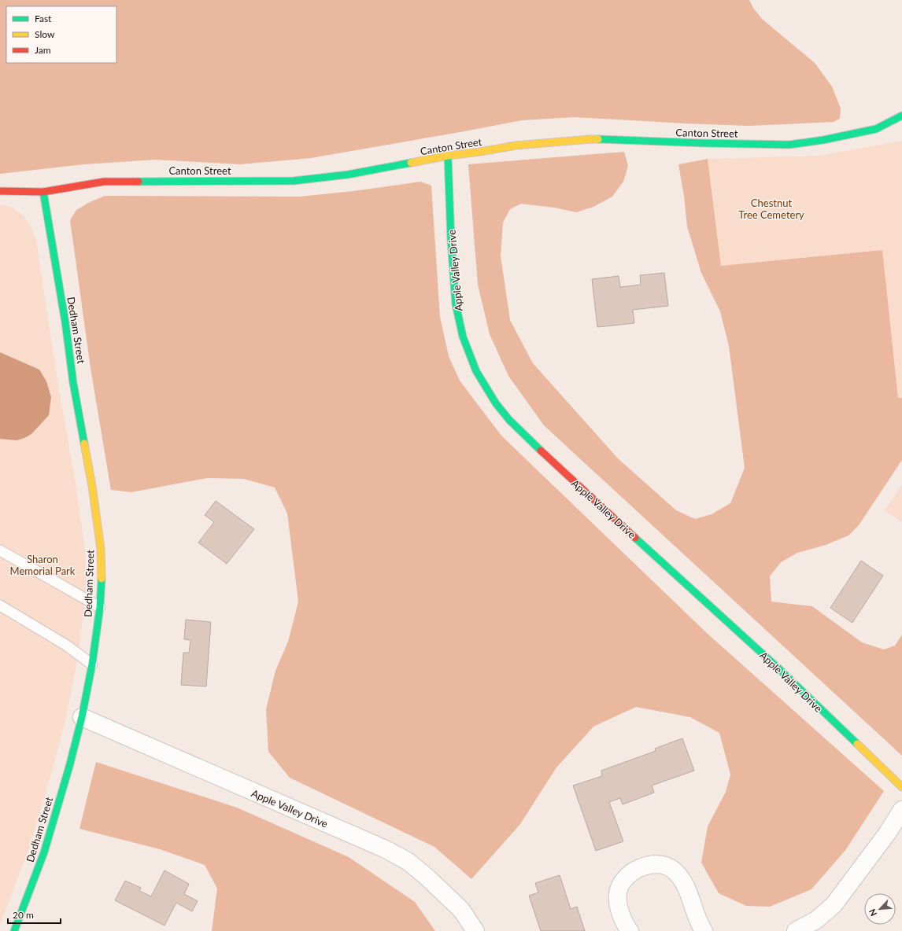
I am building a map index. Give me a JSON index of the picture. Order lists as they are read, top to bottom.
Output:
{
  "streets": {
    "street": ["Canton Street", "Apple Valley Drive", "Dedham Street"]
  },
  "crossings": [
    ["Canton Street", "Apple Valley Drive"],
    ["Canton Street", "Dedham Street"],
    ["Apple Valley Drive", "Dedham Street"]
  ],
  "parks": ["Chestnut Tree Cemetery", "Sharon Memorial Park"],
  "legend": ["Fast", "Slow", "Jam"],
  "scale_bar": "20 m",
  "north": "bottom left"
}
